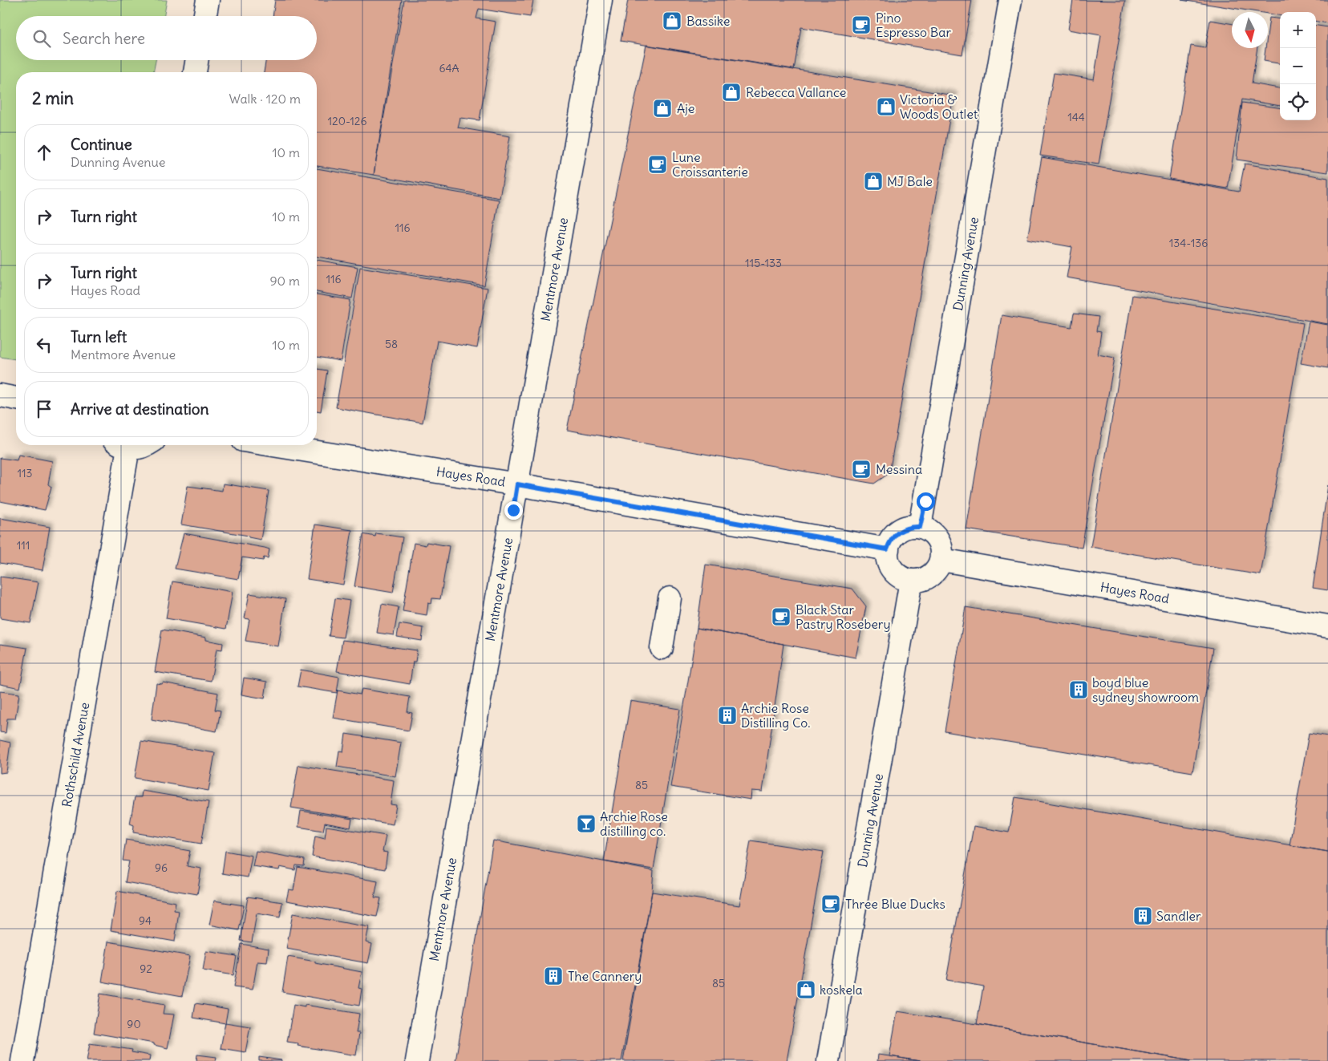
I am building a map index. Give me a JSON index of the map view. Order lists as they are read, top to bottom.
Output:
{
  "streets": {
    "street": [
      "Dunning Avenue",
      "Mentmore Avenue",
      "Hayes Road",
      "Rothschild Avenue"
    ]
  },
  "crossings": [
    ["Dunning Avenue", "Hayes Road"],
    ["Mentmore Avenue", "Hayes Road"]
  ],
  "places": {
    "shop": [
      "Bassike",
      "Rebecca Vallance",
      "Victoria & Woods Outlet",
      "Aje",
      "MJ Bale",
      "koskela"
    ],
    "cafe": [
      "Pino Espresso Bar",
      "Lune Croissanterie",
      "Messina",
      "Black Star Pastry Rosebery",
      "Three Blue Ducks"
    ],
    "building": [
      "boyd blue sydney showroom",
      "Archie Rose Distilling Co.",
      "Sandler",
      "The Cannery"
    ],
    "bar": ["Archie Rose distilling co."]
  },
  "house_numbers": [
    "64A",
    "144",
    "120-126",
    "116",
    "134-136",
    "115-133",
    "116",
    "58",
    "113",
    "111",
    "85",
    "96",
    "94",
    "92",
    "85",
    "90"
  ],
  "north": "bottom",
  "page": {
    "map_buttons": ["+", "−"],
    "search": "Search here",
    "heading": ["2 min", "Walk · 120 m"],
    "list": [
      ["Continue", "Dunning Avenue", "10 m"],
      ["Turn right", "10 m"],
      ["Turn right", "Hayes Road", "90 m"],
      ["Turn left", "Mentmore Avenue", "10 m"],
      "Arrive at destination"
    ]
  }
}
